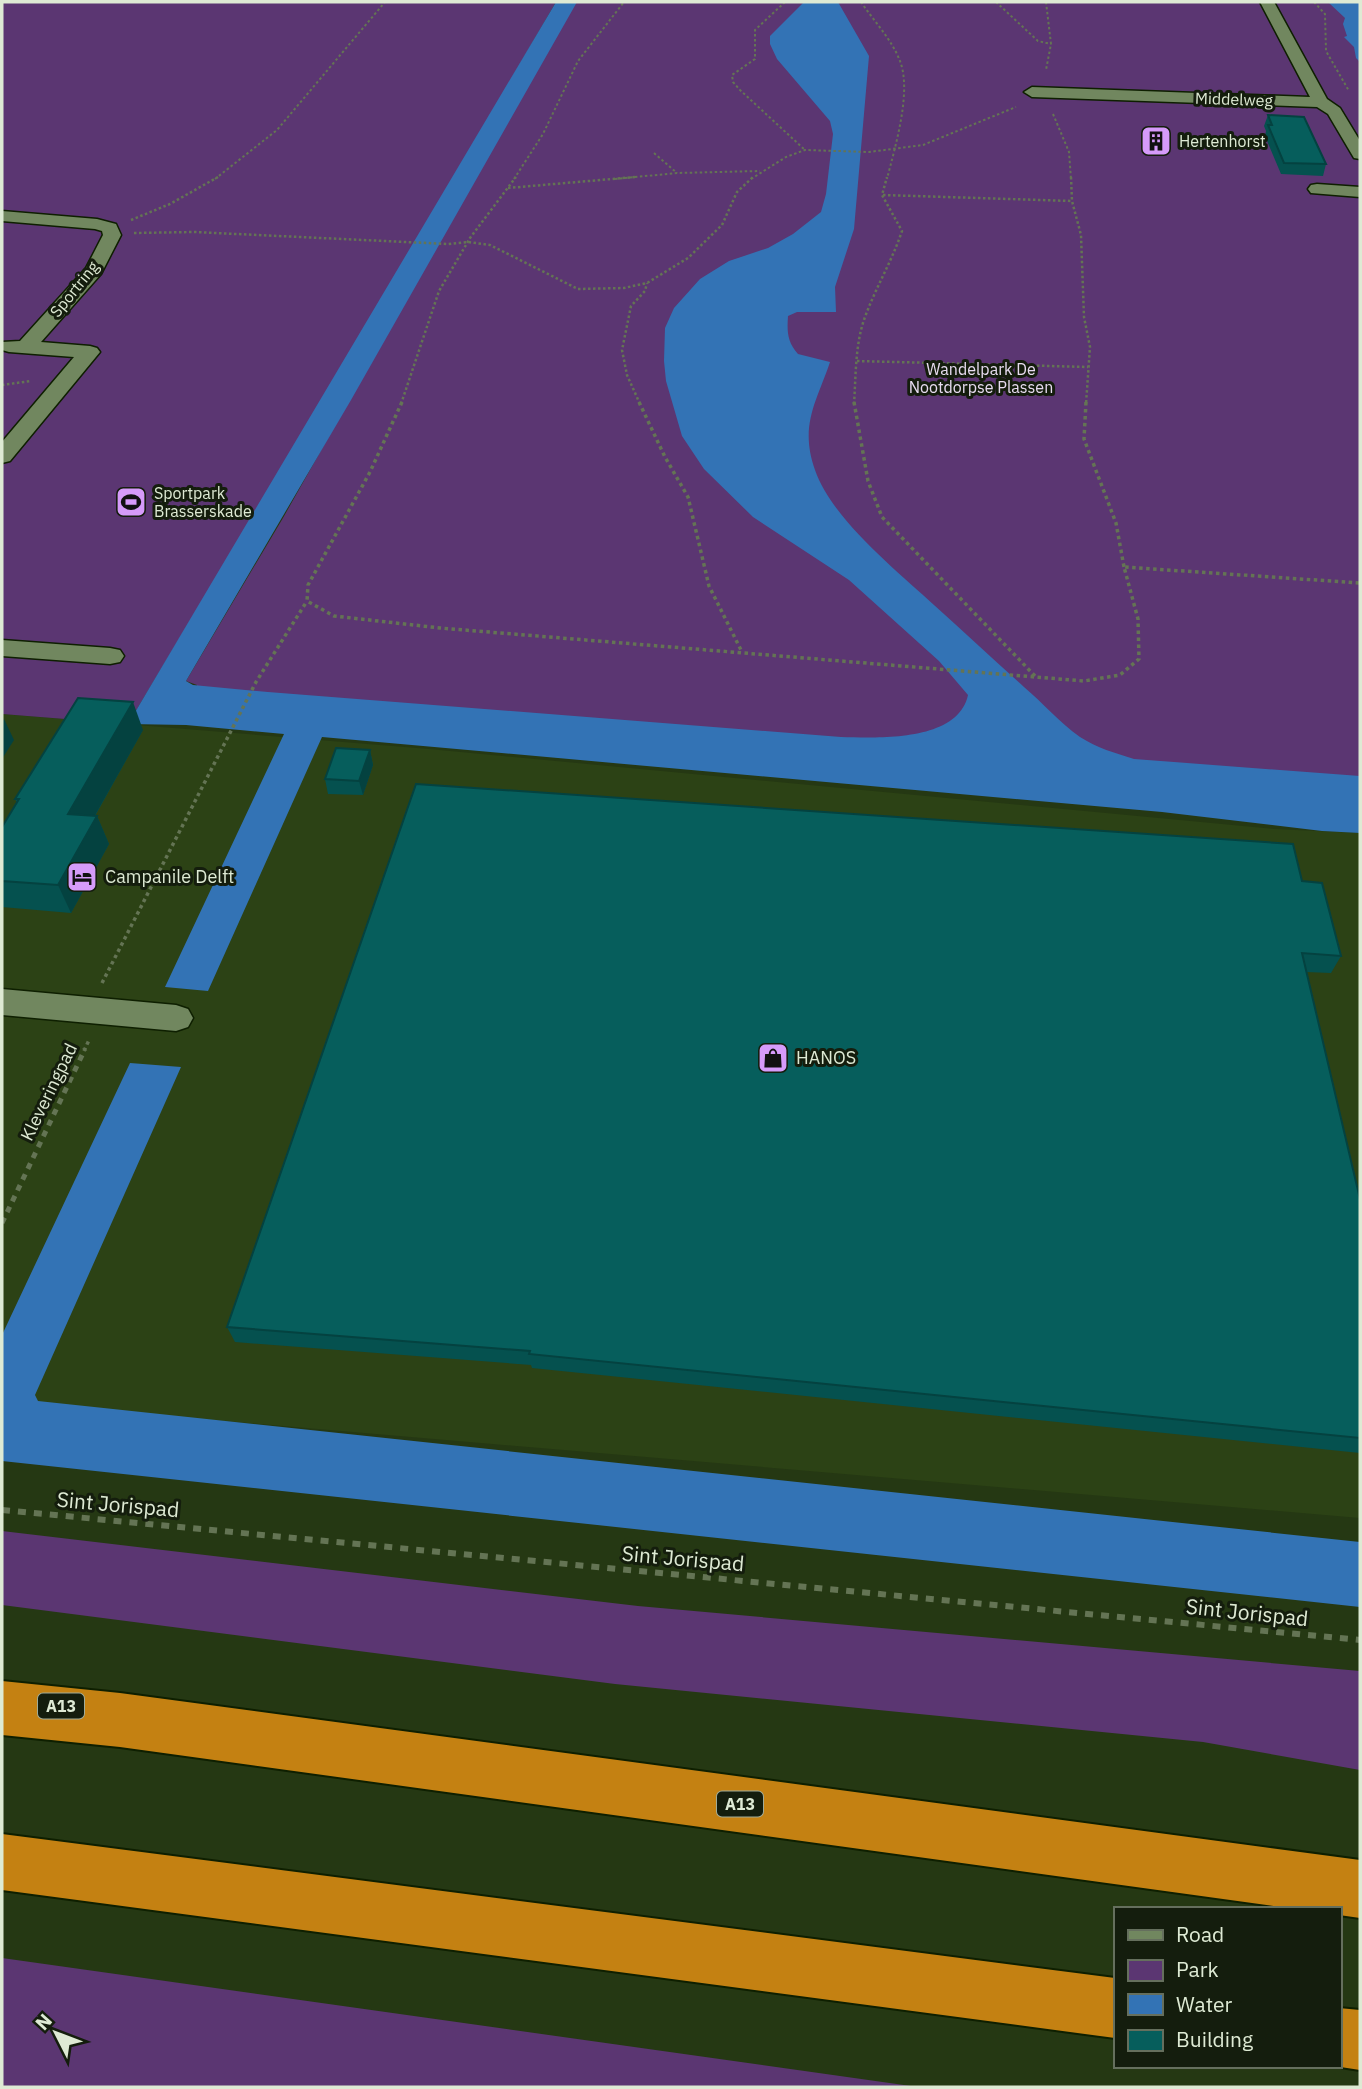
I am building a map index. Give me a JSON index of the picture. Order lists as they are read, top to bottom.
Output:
{
  "streets": {
    "highway": ["A13"],
    "street": ["Middelweg", "Sportring"],
    "path": ["Kleveringpad", "Sint Jorispad"]
  },
  "parks": ["Wandelpark De Nootdorpse Plassen"],
  "places": {
    "building": ["Hertenhorst"],
    "sports": ["Sportpark Brasserskade"],
    "hotel": ["Campanile Delft"],
    "shop": ["HANOS"]
  },
  "legend": [
    "Road",
    "Park",
    "Water",
    "Building"
  ],
  "north": "top left"
}
